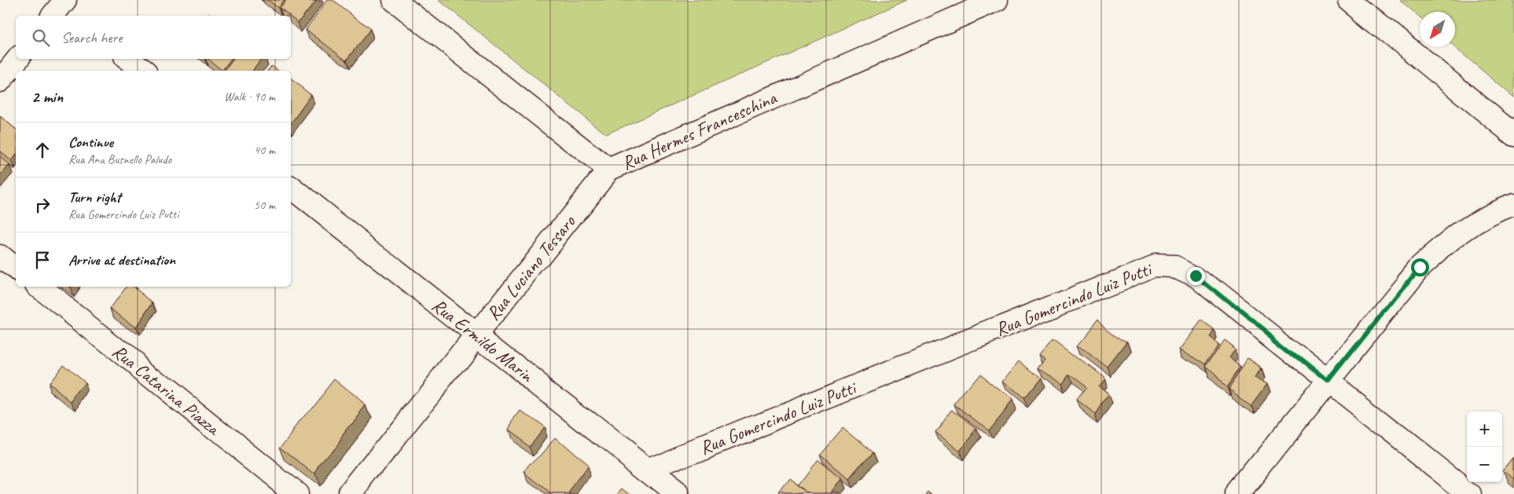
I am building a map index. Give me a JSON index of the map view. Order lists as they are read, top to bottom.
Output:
{
  "streets": {
    "street": [
      "Rua Hermes Franceschina",
      "Rua Luciano Tessaro",
      "Rua Gomercindo Luiz Putti",
      "Rua Ermildo Marin",
      "Rua Catarina Piazza"
    ]
  },
  "crossings": [
    ["Rua Hermes Franceschina", "Rua Luciano Tessaro"],
    ["Rua Luciano Tessaro", "Rua Ermildo Marin"],
    ["Rua Gomercindo Luiz Putti", "Rua Ermildo Marin"]
  ],
  "north": "bottom left",
  "page": {
    "search": "Search here",
    "heading": ["2 min", "Walk · 90 m"],
    "list": [
      ["Continue", "Rua Ana Busnello Paludo", "40 m"],
      ["Turn right", "Rua Gomercindo Luiz Putti", "50 m"],
      "Arrive at destination"
    ],
    "map_buttons": ["+", "−"]
  }
}
